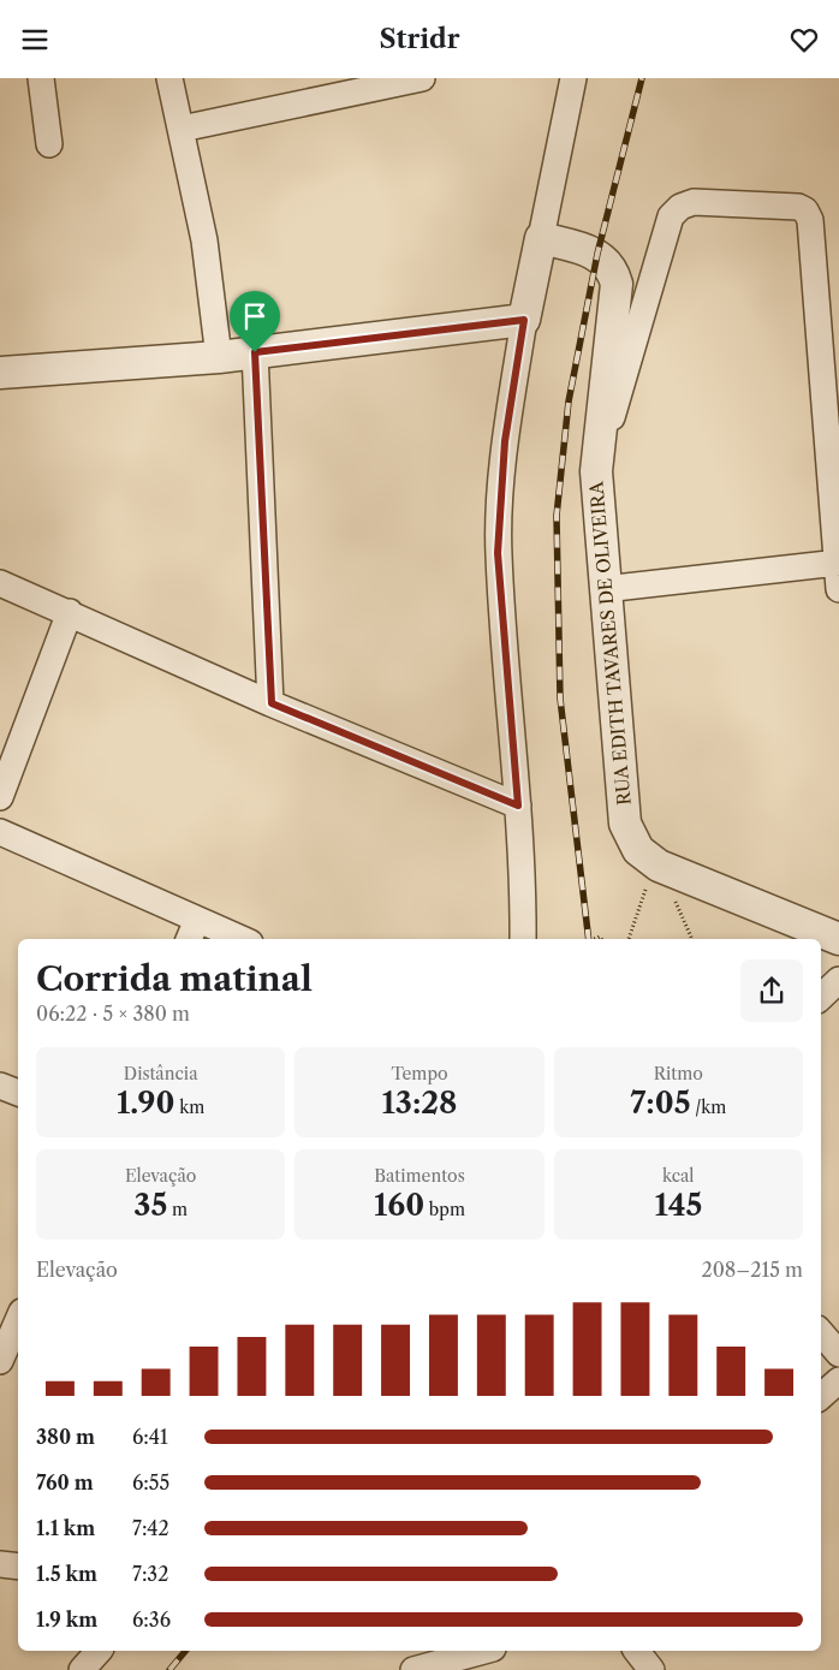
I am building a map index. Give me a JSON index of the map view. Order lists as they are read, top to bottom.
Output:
{
  "streets": {
    "street": ["RUA EDITH TAVARES DE OLIVEIRA"]
  },
  "page": {
    "header": "Stridr",
    "heading": ["Corrida matinal", "06:22 · 5 × 380 m"],
    "stats": [
      ["Distância", "1.90 km"],
      ["Tempo", "13:28"],
      ["Ritmo", "7:05 /km"],
      ["Elevação", "35 m"],
      ["Batimentos", "160 bpm"],
      ["kcal", "145"]
    ],
    "chart": ["Elevação", "208–215 m"],
    "list": [
      {
        "name": "380 m",
        "note": "6:41"
      },
      {
        "name": "760 m",
        "note": "6:55"
      },
      {
        "name": "1.1 km",
        "note": "7:42"
      },
      {
        "name": "1.5 km",
        "note": "7:32"
      },
      {
        "name": "1.9 km",
        "note": "6:36"
      }
    ]
  }
}
